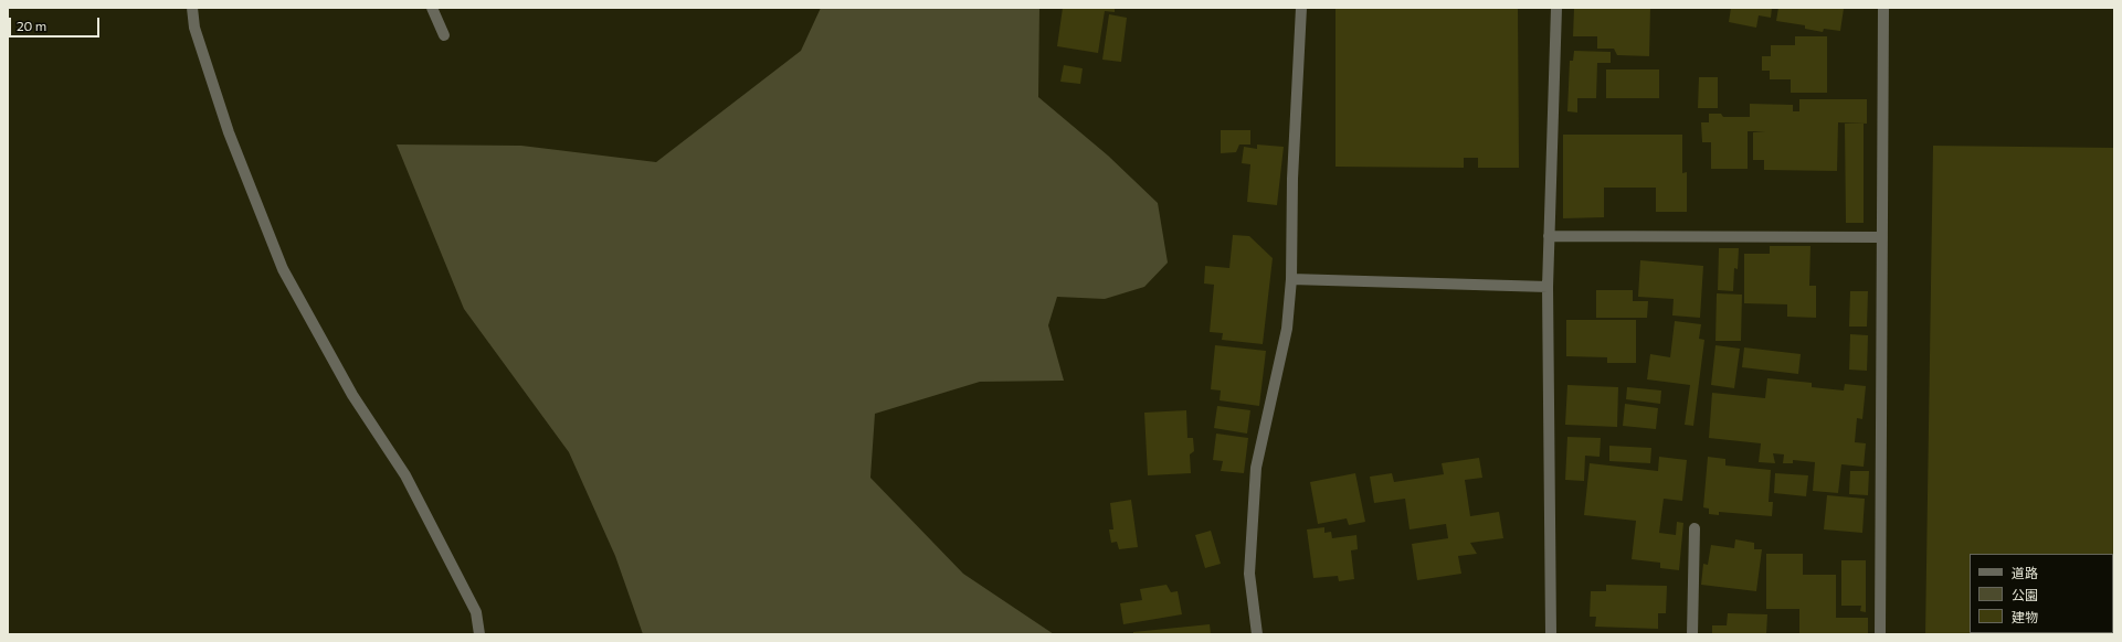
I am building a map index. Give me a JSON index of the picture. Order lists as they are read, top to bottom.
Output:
{
  "legend": ["道路", "公園", "建物"],
  "scale_bar": "20 m"
}
